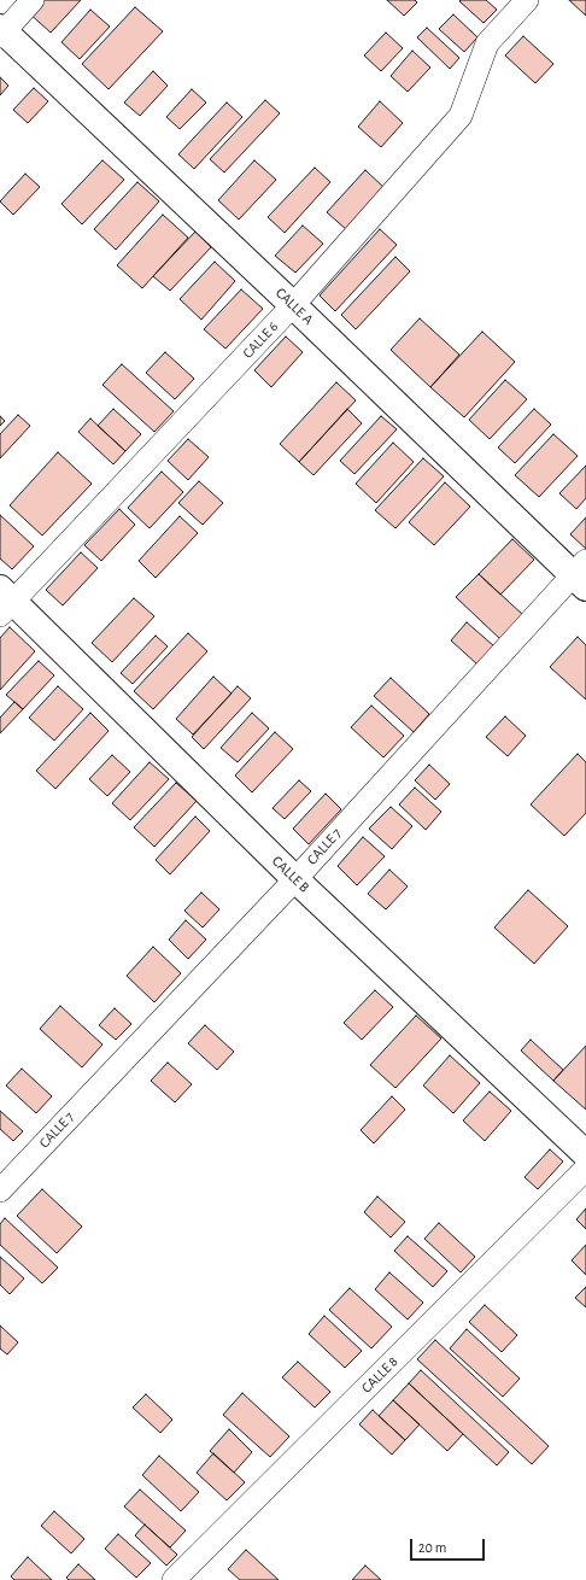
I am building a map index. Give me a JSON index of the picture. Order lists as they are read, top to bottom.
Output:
{
  "streets": {
    "street": [
      "CALLE A",
      "CALLE 6",
      "CALLE 7",
      "CALLE B",
      "CALLE 8"
    ]
  },
  "crossings": [
    ["CALLE A", "CALLE 6"],
    ["CALLE A", "CALLE 7"],
    ["CALLE 6", "CALLE B"],
    ["CALLE 7", "CALLE B"]
  ],
  "scale_bar": "20 m"
}
